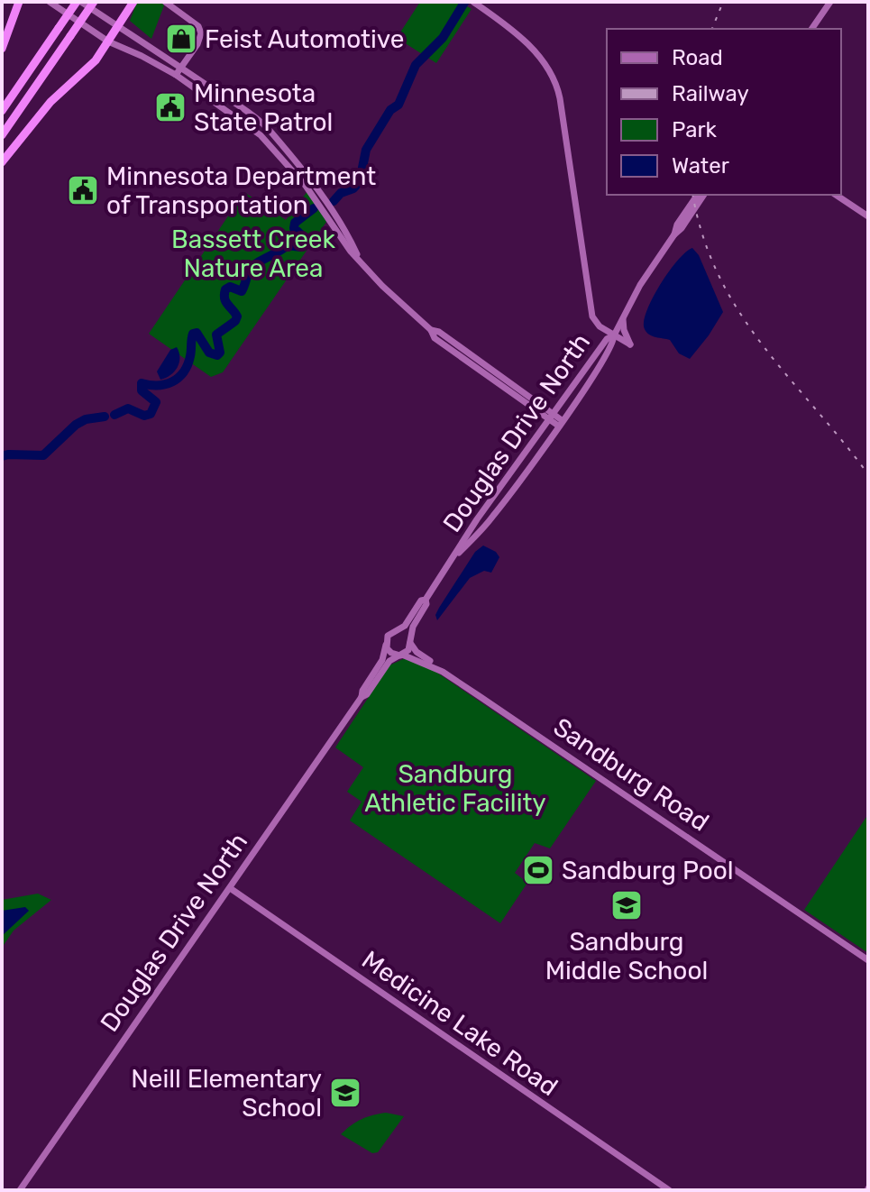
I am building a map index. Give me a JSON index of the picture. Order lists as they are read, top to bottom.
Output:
{
  "streets": {
    "street": ["Douglas Drive North", "Sandburg Road", "Medicine Lake Road"]
  },
  "crossings": [
    ["Douglas Drive North", "Sandburg Road"],
    ["Douglas Drive North", "Medicine Lake Road"]
  ],
  "parks": ["Bassett Creek Nature Area", "Sandburg Athletic Facility"],
  "places": {
    "shop": ["Feist Automotive"],
    "public building": ["Minnesota State Patrol", "Minnesota Department of Transportation"],
    "sports": ["Sandburg Pool"],
    "school or university": ["Sandburg Middle School", "Neill Elementary School"]
  },
  "legend": [
    "Road",
    "Railway",
    "Park",
    "Water"
  ]
}
